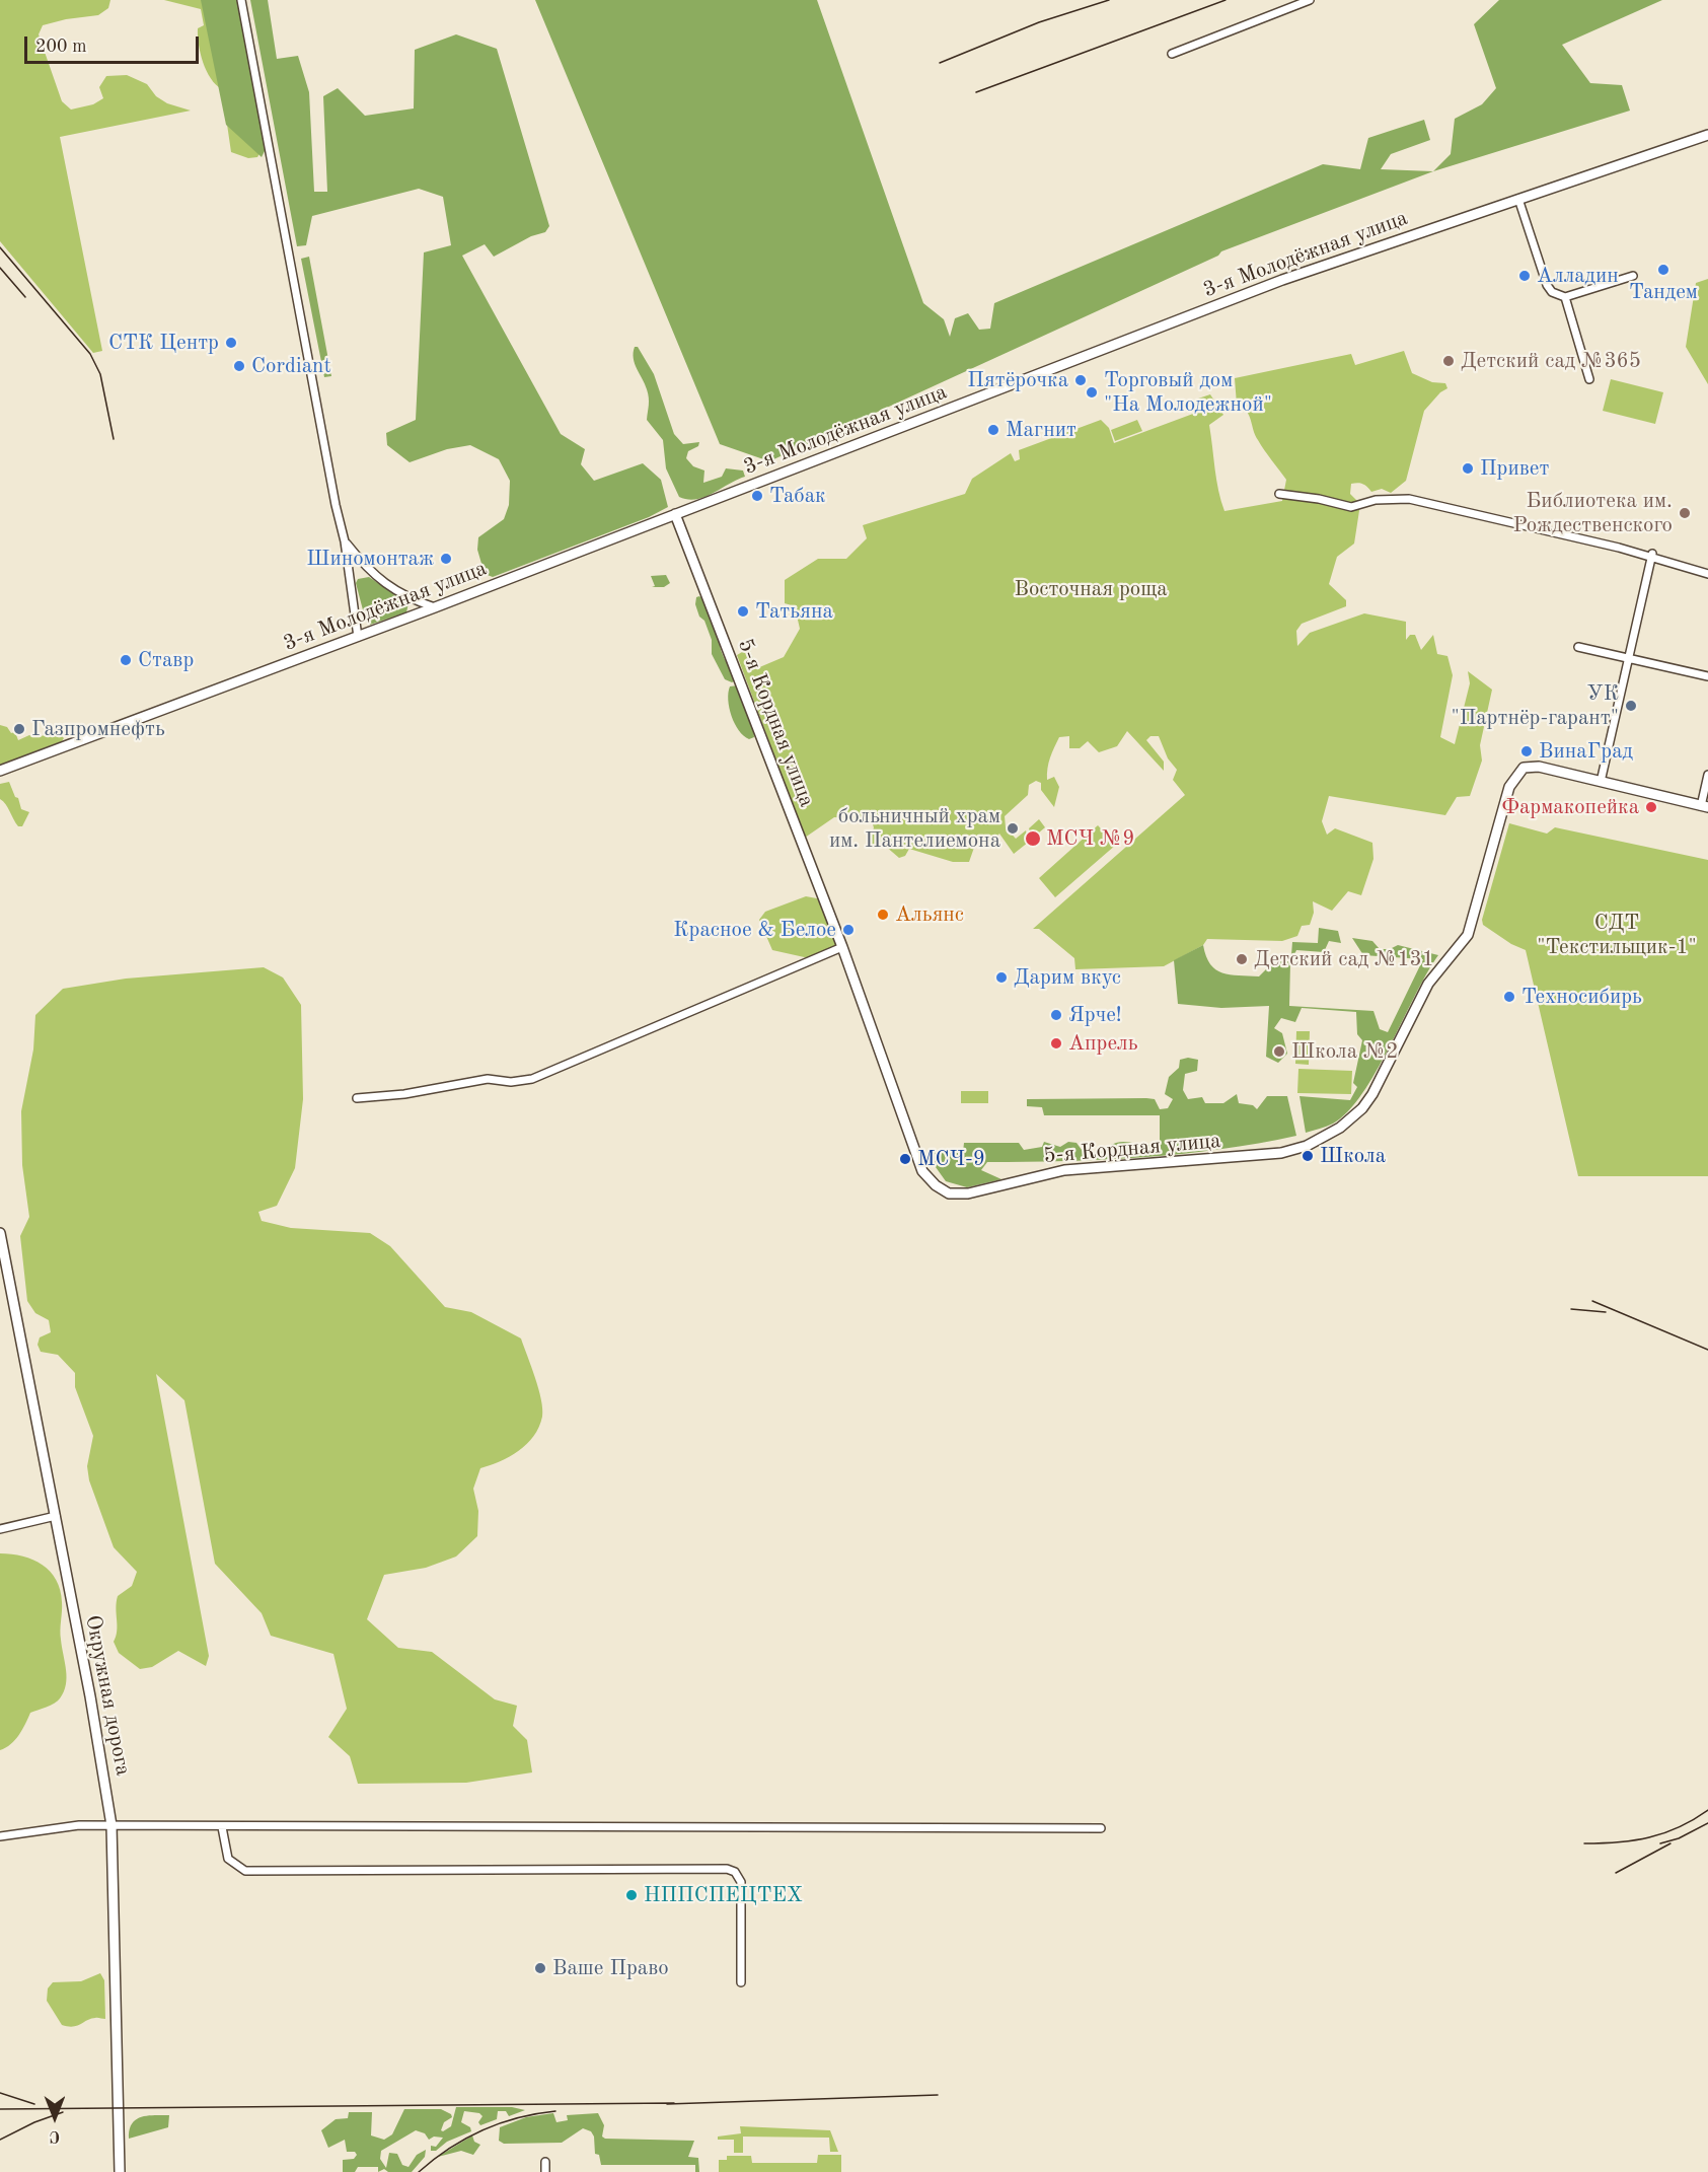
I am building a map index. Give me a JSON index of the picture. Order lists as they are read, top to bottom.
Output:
{
  "streets": {
    "main road": ["3-я Молодёжная улица", "5-я Кордная улица", "Окружная дорога"]
  },
  "crossings": [
    ["3-я Молодёжная улица", "5-я Кордная улица"]
  ],
  "parks": ["Восточная роща", "СДТ \"Текстильщик-1\""],
  "places": [
    "Тандем",
    "Алладин",
    "СТК Центр",
    "Детский сад №365",
    "Cordiant",
    "Пятёрочка",
    "Торговый дом \"На Молодежной\"",
    "Магнит",
    "Привет",
    "Табак",
    "Библиотека им. Рождественского",
    "Шиномонтаж",
    "Татьяна",
    "Ставр",
    "УК \"Партнёр-гарант\"",
    "Газпромнефть",
    "ВинаГрад",
    "Фармакопейка",
    "больничный храм им. Пантелиемона",
    "МСЧ №9",
    "Альянс",
    "Красное & Белое",
    "Детский сад №131",
    "Дарим вкус",
    "Техносибирь",
    "Ярче!",
    "Апрель",
    "Школа №2",
    "Школа",
    "МСЧ-9",
    "НППСПЕЦТЕХ",
    "Ваше Право"
  ],
  "scale_bar": "200 m",
  "north": "bottom"
}
